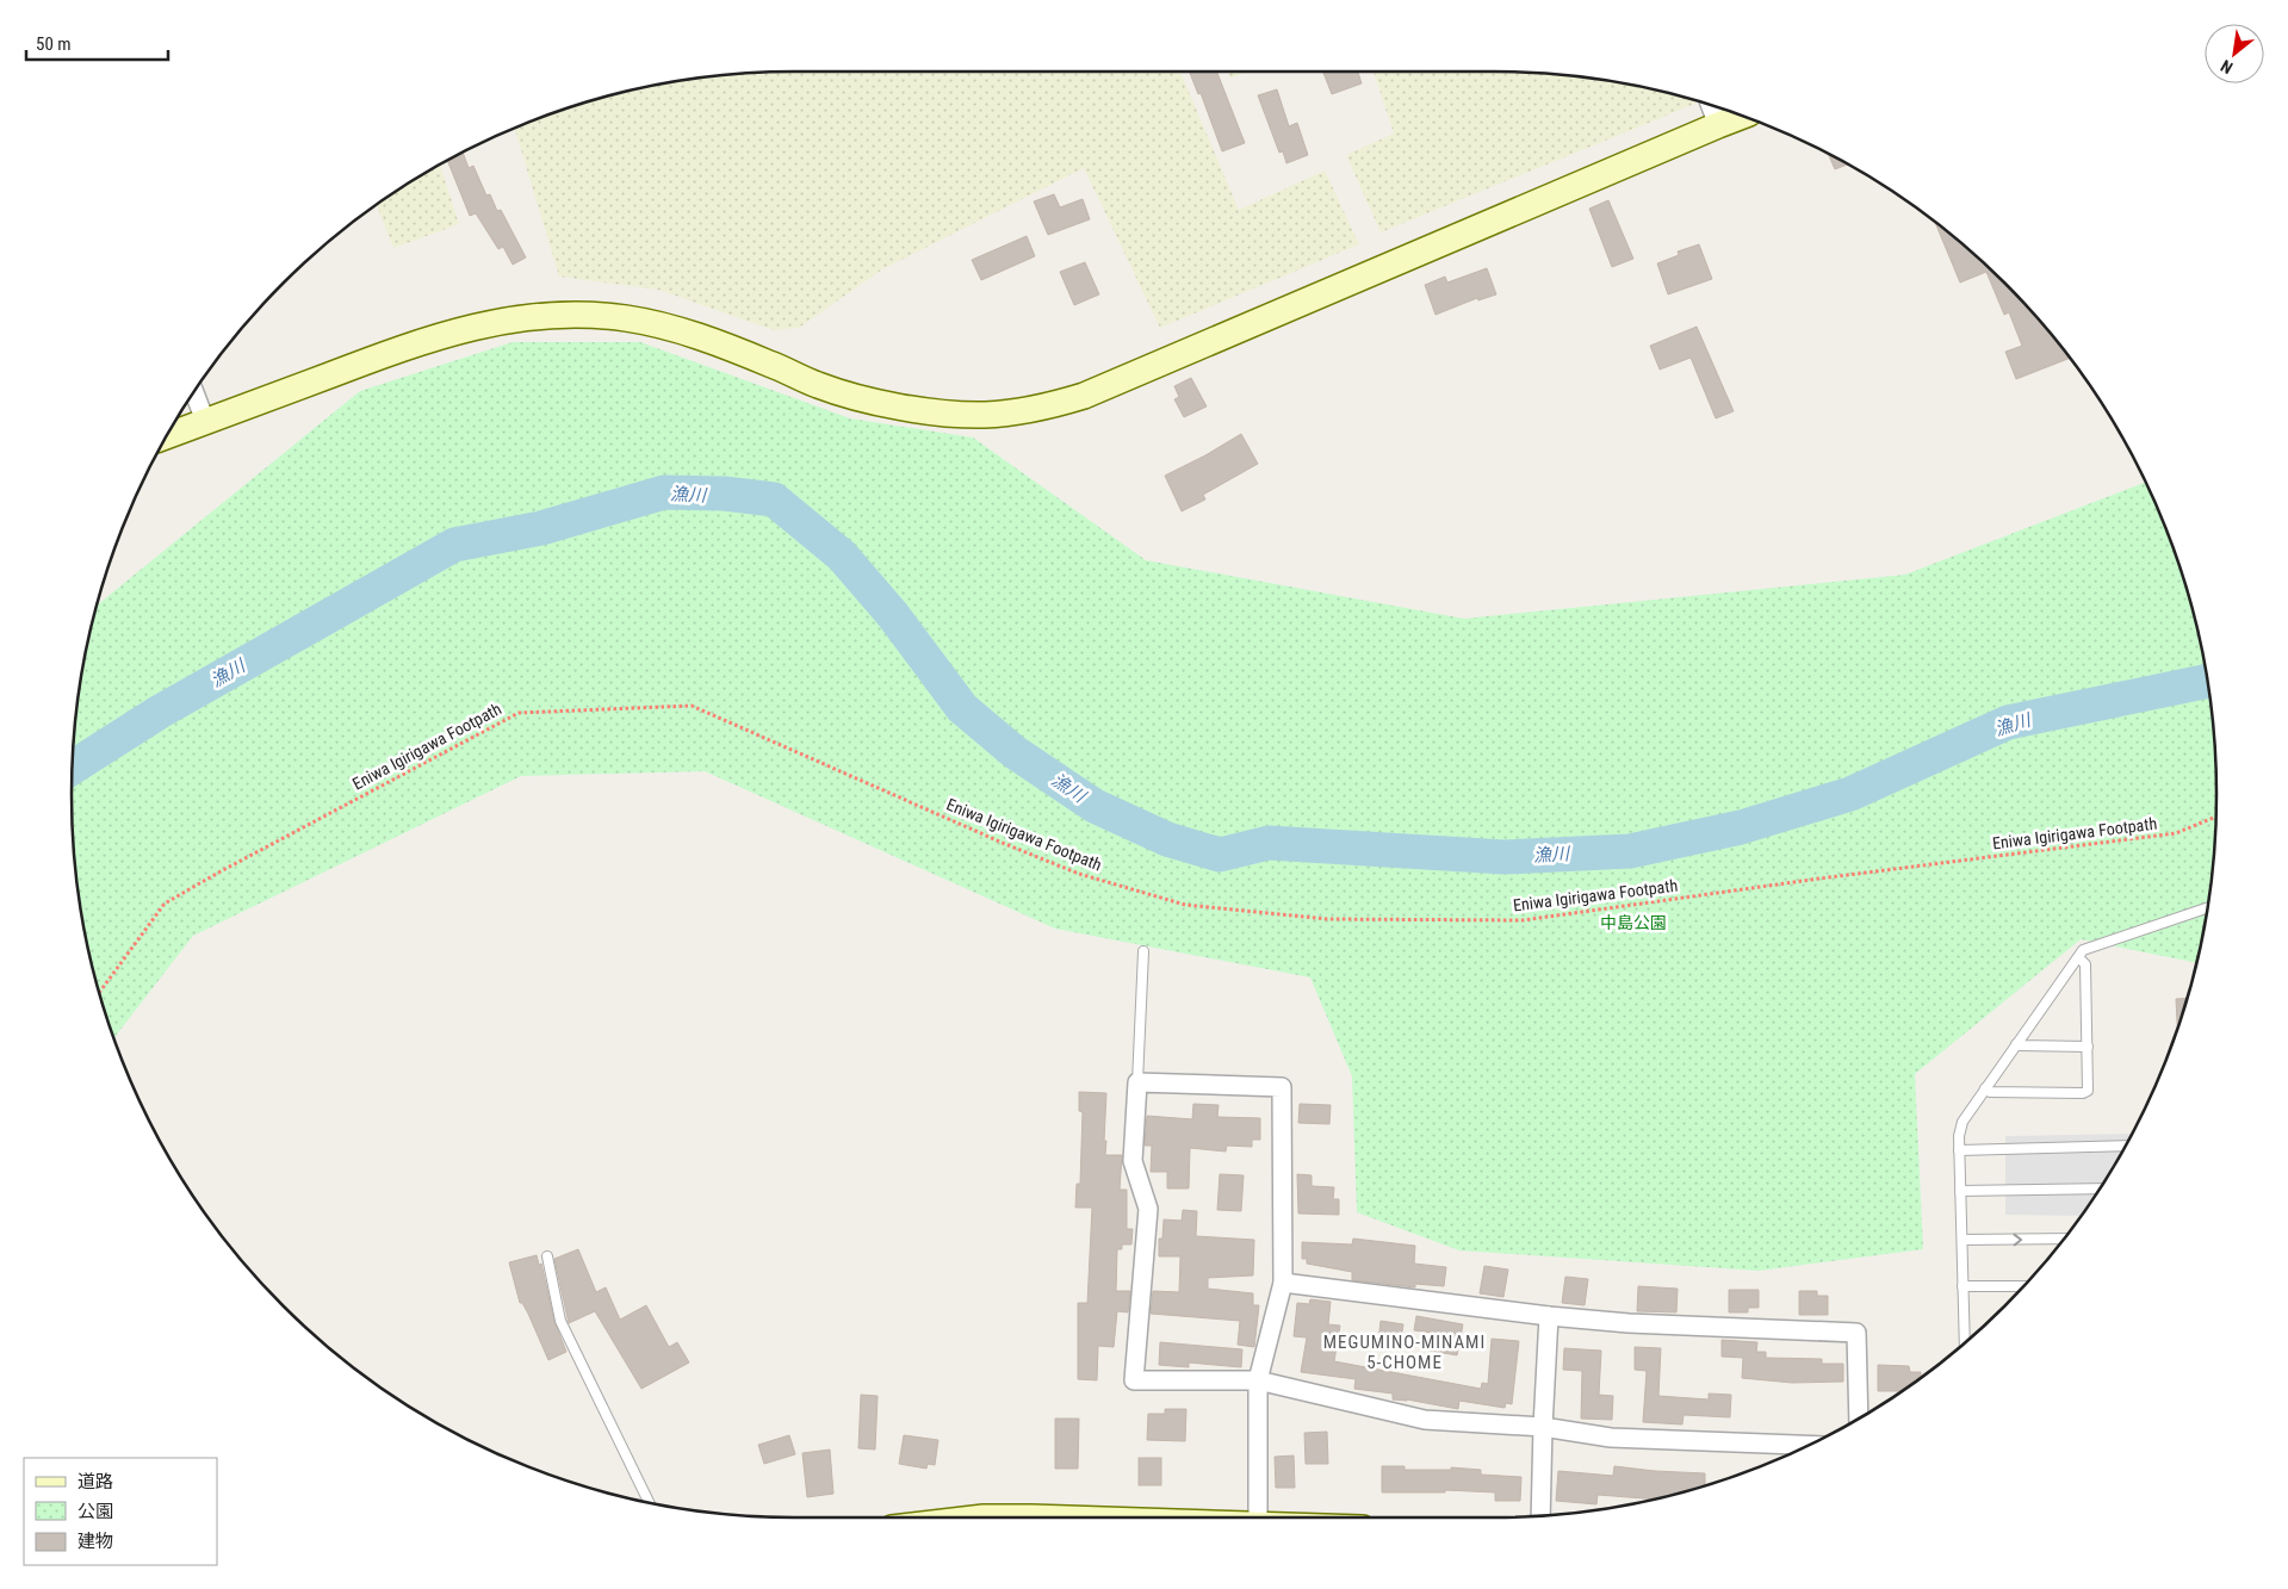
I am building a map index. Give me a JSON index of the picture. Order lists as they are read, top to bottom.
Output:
{
  "streets": {
    "path": ["Eniwa Igirigawa Footpath"]
  },
  "districts": ["MEGUMINO-MINAMI 5-CHOME"],
  "water": ["漁川"],
  "parks": ["中島公園"],
  "legend": ["道路", "公園", "建物"],
  "scale_bar": "50 m",
  "north": "bottom left"
}
